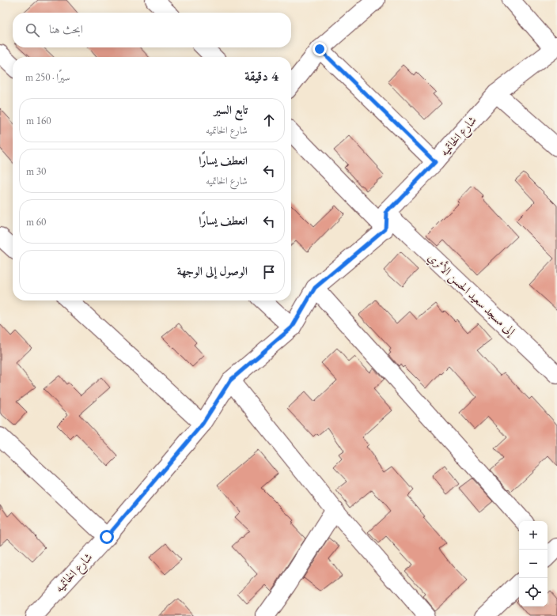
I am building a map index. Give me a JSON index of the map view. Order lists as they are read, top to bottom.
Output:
{
  "streets": {
    "street": ["شارع الخاتميه", "إلى مسجد سعيد الحسن الأثري"]
  },
  "crossings": [
    ["شارع الخاتميه", "إلى مسجد سعيد الحسن الأثري"]
  ],
  "page": {
    "search": "ابحث هنا",
    "heading": ["4 دقيقة", "سيرًا · 250 m"],
    "list": [
      ["تابع السير", "شارع الخاتميه", "160 m"],
      ["انعطف يسارًا", "شارع الخاتميه", "30 m"],
      ["انعطف يسارًا", "60 m"],
      "الوصول إلى الوجهة"
    ],
    "map_buttons": ["+", "−"]
  }
}
